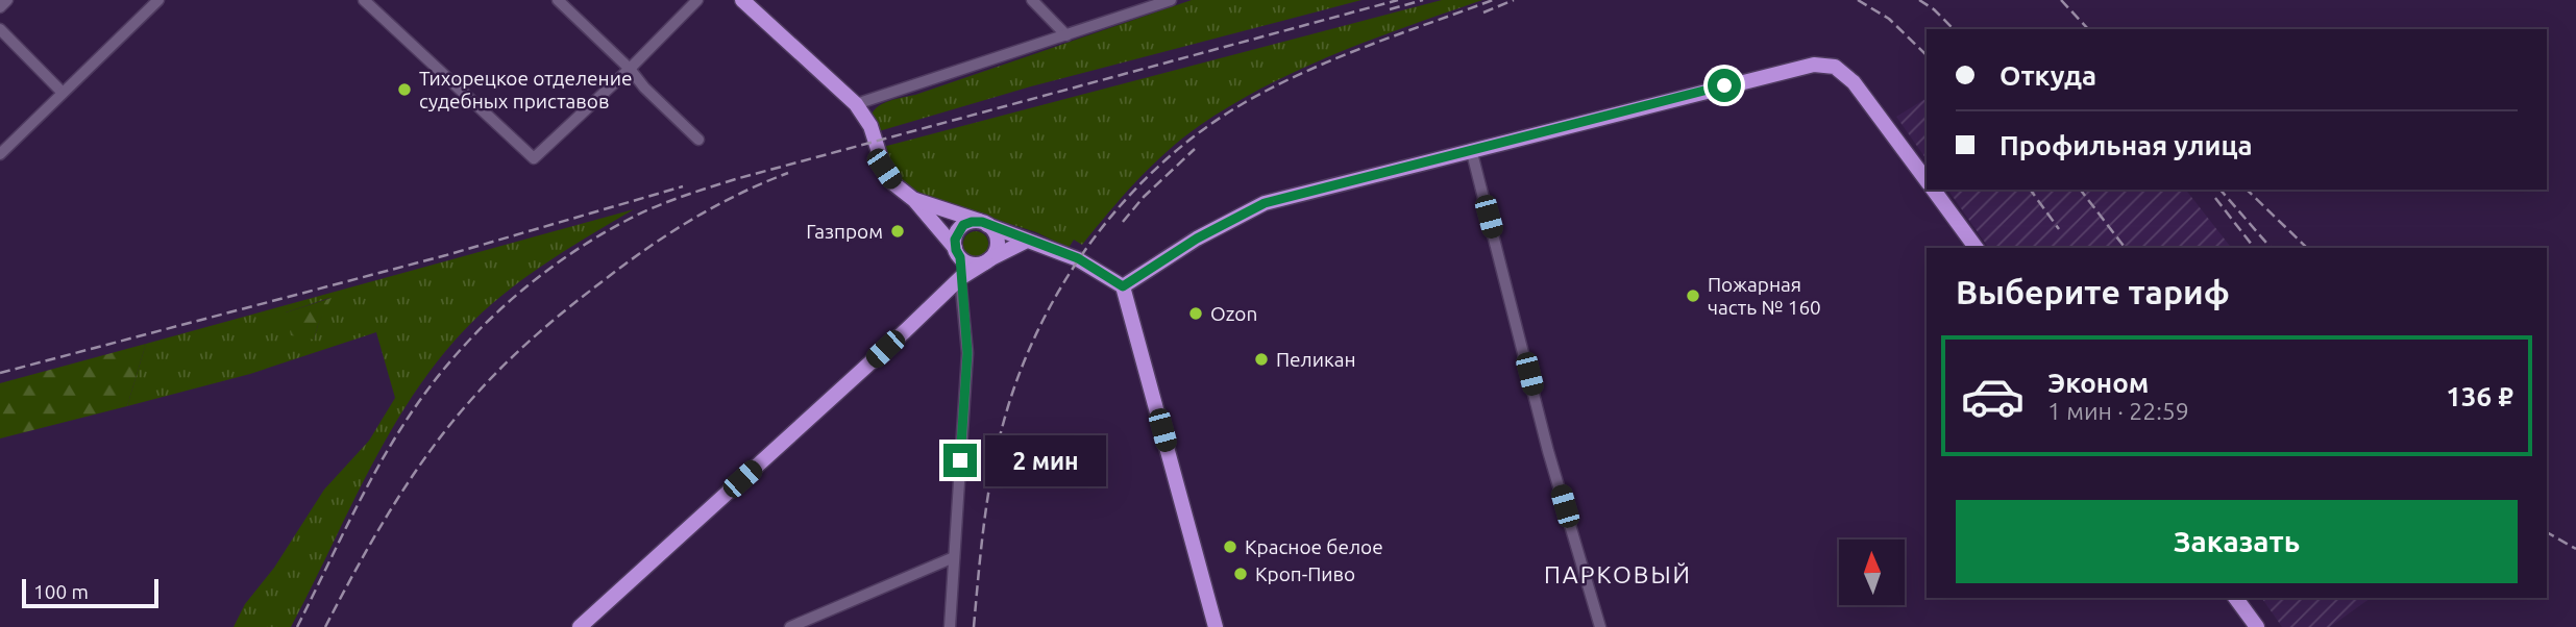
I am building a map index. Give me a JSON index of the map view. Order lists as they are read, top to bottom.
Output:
{
  "districts": ["ПАРКОВЫЙ"],
  "places": [
    "Тихорецкое отделение судебных приставов",
    "Газпром",
    "Пожарная часть № 160",
    "Ozon",
    "Пеликан",
    "Красное белое",
    "Кроп-Пиво"
  ],
  "scale_bar": "100 m",
  "north": "top",
  "page": {
    "banner": ["Откуда", "Профильная улица"],
    "heading": "Выберите тариф",
    "list": [
      {
        "name": "Эконом",
        "note": "1 мин · 22:59",
        "value": "136 ₽"
      }
    ],
    "bubble": "2 мин",
    "buttons": "Заказать",
    "scale": "100 m"
  }
}
